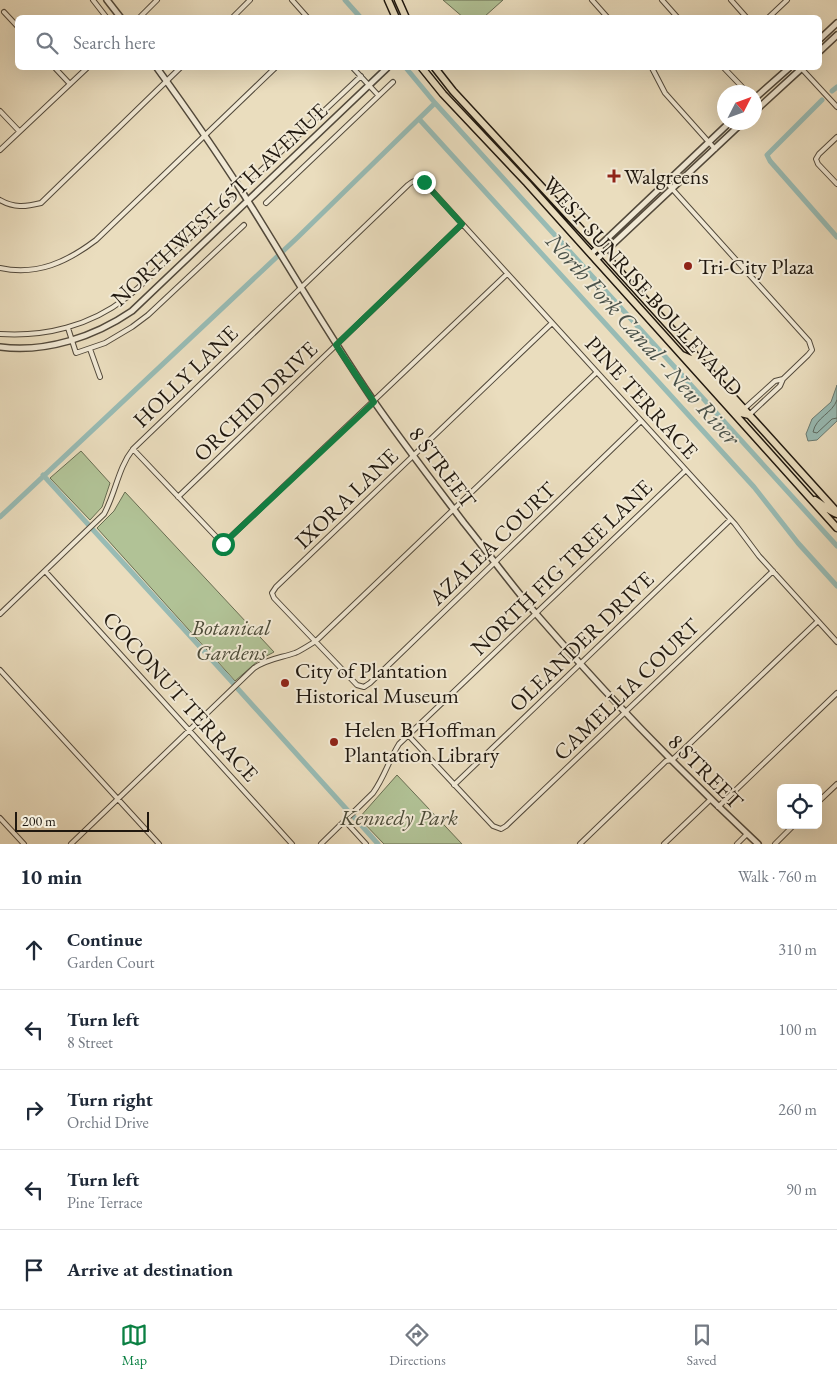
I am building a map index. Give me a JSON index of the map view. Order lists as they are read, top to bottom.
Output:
{
  "streets": {
    "highway": ["WEST SUNRISE BOULEVARD"],
    "street": [
      "NORTHWEST 65TH AVENUE",
      "HOLLY LANE",
      "PINE TERRACE",
      "ORCHID DRIVE",
      "8 STREET",
      "IXORA LANE",
      "AZALEA COURT",
      "NORTH FIG TREE LANE",
      "OLEANDER DRIVE",
      "CAMELLIA COURT",
      "COCONUT TERRACE"
    ]
  },
  "crossings": [
    ["NORTHWEST 65TH AVENUE", "8 STREET"],
    ["HOLLY LANE", "PINE TERRACE"],
    ["HOLLY LANE", "8 STREET"],
    ["HOLLY LANE", "COCONUT TERRACE"],
    ["PINE TERRACE", "ORCHID DRIVE"],
    ["PINE TERRACE", "IXORA LANE"],
    ["PINE TERRACE", "AZALEA COURT"],
    ["PINE TERRACE", "NORTH FIG TREE LANE"],
    ["PINE TERRACE", "OLEANDER DRIVE"],
    ["PINE TERRACE", "CAMELLIA COURT"],
    ["ORCHID DRIVE", "8 STREET"],
    ["8 STREET", "IXORA LANE"],
    ["8 STREET", "AZALEA COURT"],
    ["8 STREET", "NORTH FIG TREE LANE"],
    ["8 STREET", "OLEANDER DRIVE"],
    ["8 STREET", "CAMELLIA COURT"],
    ["IXORA LANE", "AZALEA COURT"],
    ["OLEANDER DRIVE", "CAMELLIA COURT"]
  ],
  "water": ["North Fork Canal - New River"],
  "parks": ["Botanical Gardens", "Kennedy Park"],
  "places": {
    "health": ["Walgreens"],
    "other": ["Tri-City Plaza", "City of Plantation Historical Museum", "Helen B Hoffman Plantation Library"]
  },
  "scale_bar": "200 m",
  "north": "top right",
  "page": {
    "search": "Search here",
    "scale": "200 m",
    "heading": ["10 min", "Walk · 760 m"],
    "list": [
      ["Continue", "Garden Court", "310 m"],
      ["Turn left", "8 Street", "100 m"],
      ["Turn right", "Orchid Drive", "260 m"],
      ["Turn left", "Pine Terrace", "90 m"],
      "Arrive at destination"
    ],
    "nav": ["Map", "Directions", "Saved"]
  }
}
